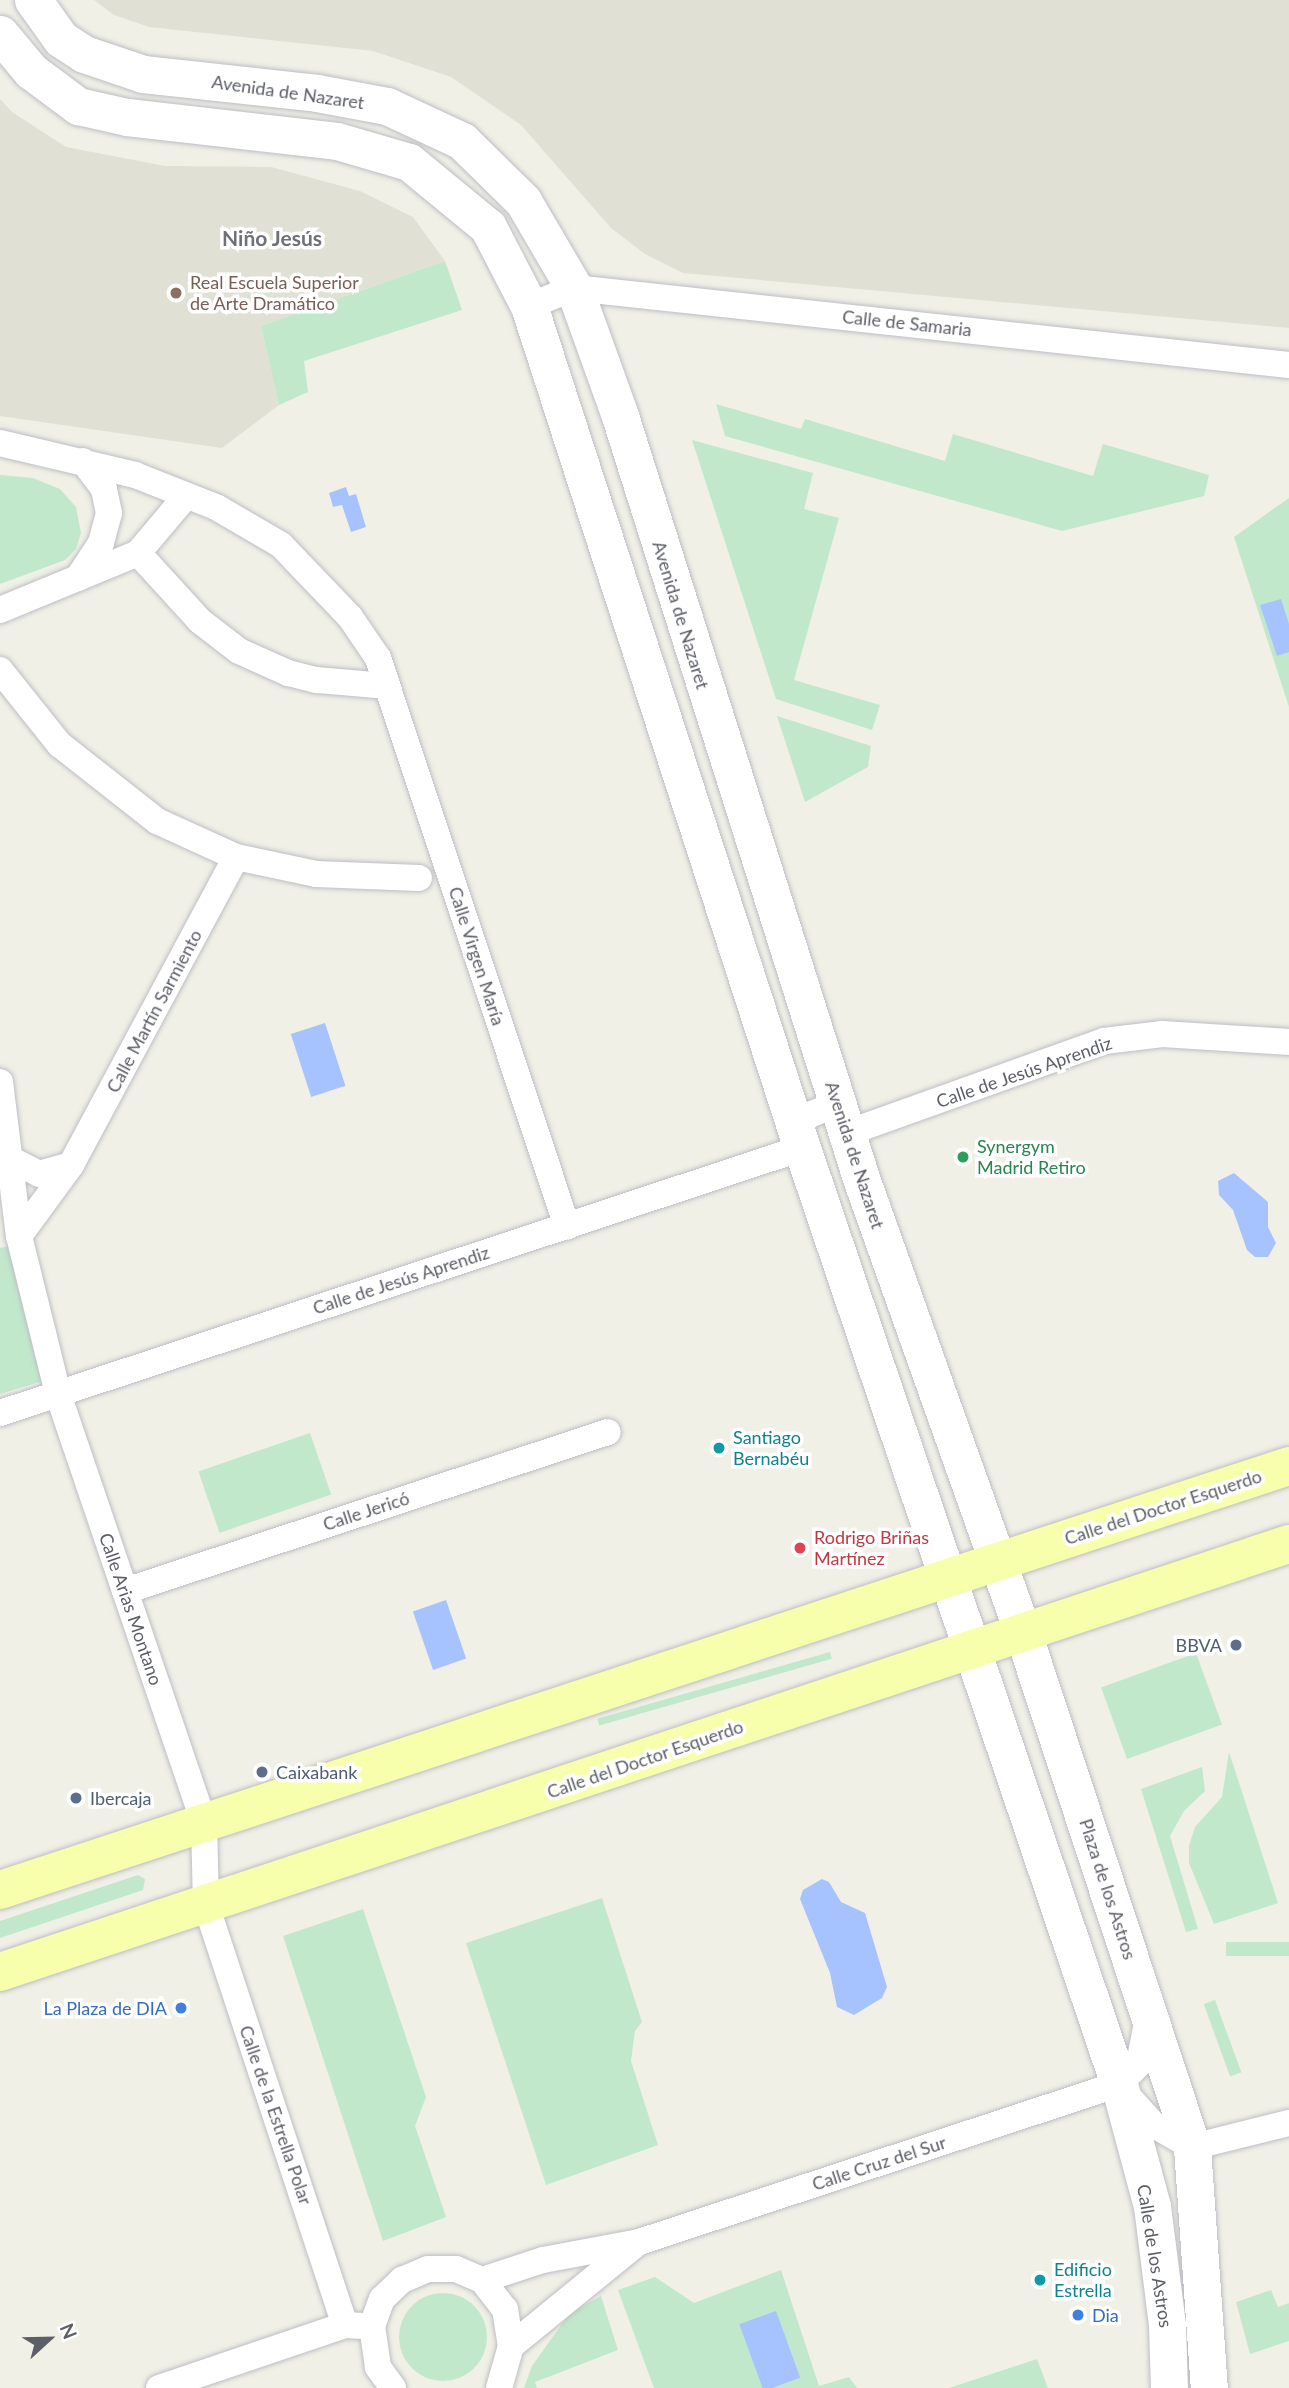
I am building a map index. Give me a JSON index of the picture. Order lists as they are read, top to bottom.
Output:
{
  "streets": {
    "main road": [
      "Avenida de Nazaret",
      "Calle del Doctor Esquerdo",
      "Plaza de los Astros",
      "Calle de los Astros"
    ],
    "street": [
      "Calle de Samaria",
      "Calle Virgen María",
      "Calle Martín Sarmiento",
      "Calle de Jesús Aprendiz",
      "Calle Jericó",
      "Calle Arias Montano",
      "Calle de la Estrella Polar",
      "Calle Cruz del Sur"
    ]
  },
  "crossings": [
    ["Avenida de Nazaret", "Calle de Samaria"],
    ["Avenida de Nazaret", "Calle de Jesús Aprendiz"],
    ["Avenida de Nazaret", "Calle del Doctor Esquerdo"],
    ["Calle Virgen María", "Calle de Jesús Aprendiz"],
    ["Calle Martín Sarmiento", "Calle Arias Montano"],
    ["Calle de Jesús Aprendiz", "Calle Arias Montano"],
    ["Calle del Doctor Esquerdo", "Calle Arias Montano"],
    ["Calle del Doctor Esquerdo", "Plaza de los Astros"],
    ["Calle del Doctor Esquerdo", "Calle de la Estrella Polar"],
    ["Calle Jericó", "Calle Arias Montano"],
    ["Calle Arias Montano", "Calle de la Estrella Polar"],
    ["Calle Cruz del Sur", "Calle de los Astros"]
  ],
  "districts": ["Niño Jesús"],
  "places": [
    "Real Escuela Superior de Arte Dramático",
    "Synergym Madrid Retiro",
    "Santiago Bernabéu",
    "Rodrigo Briñas Martínez",
    "BBVA",
    "Caixabank",
    "Ibercaja",
    "La Plaza de DIA",
    "Edificio Estrella",
    "Dia"
  ],
  "north": "right"
}
